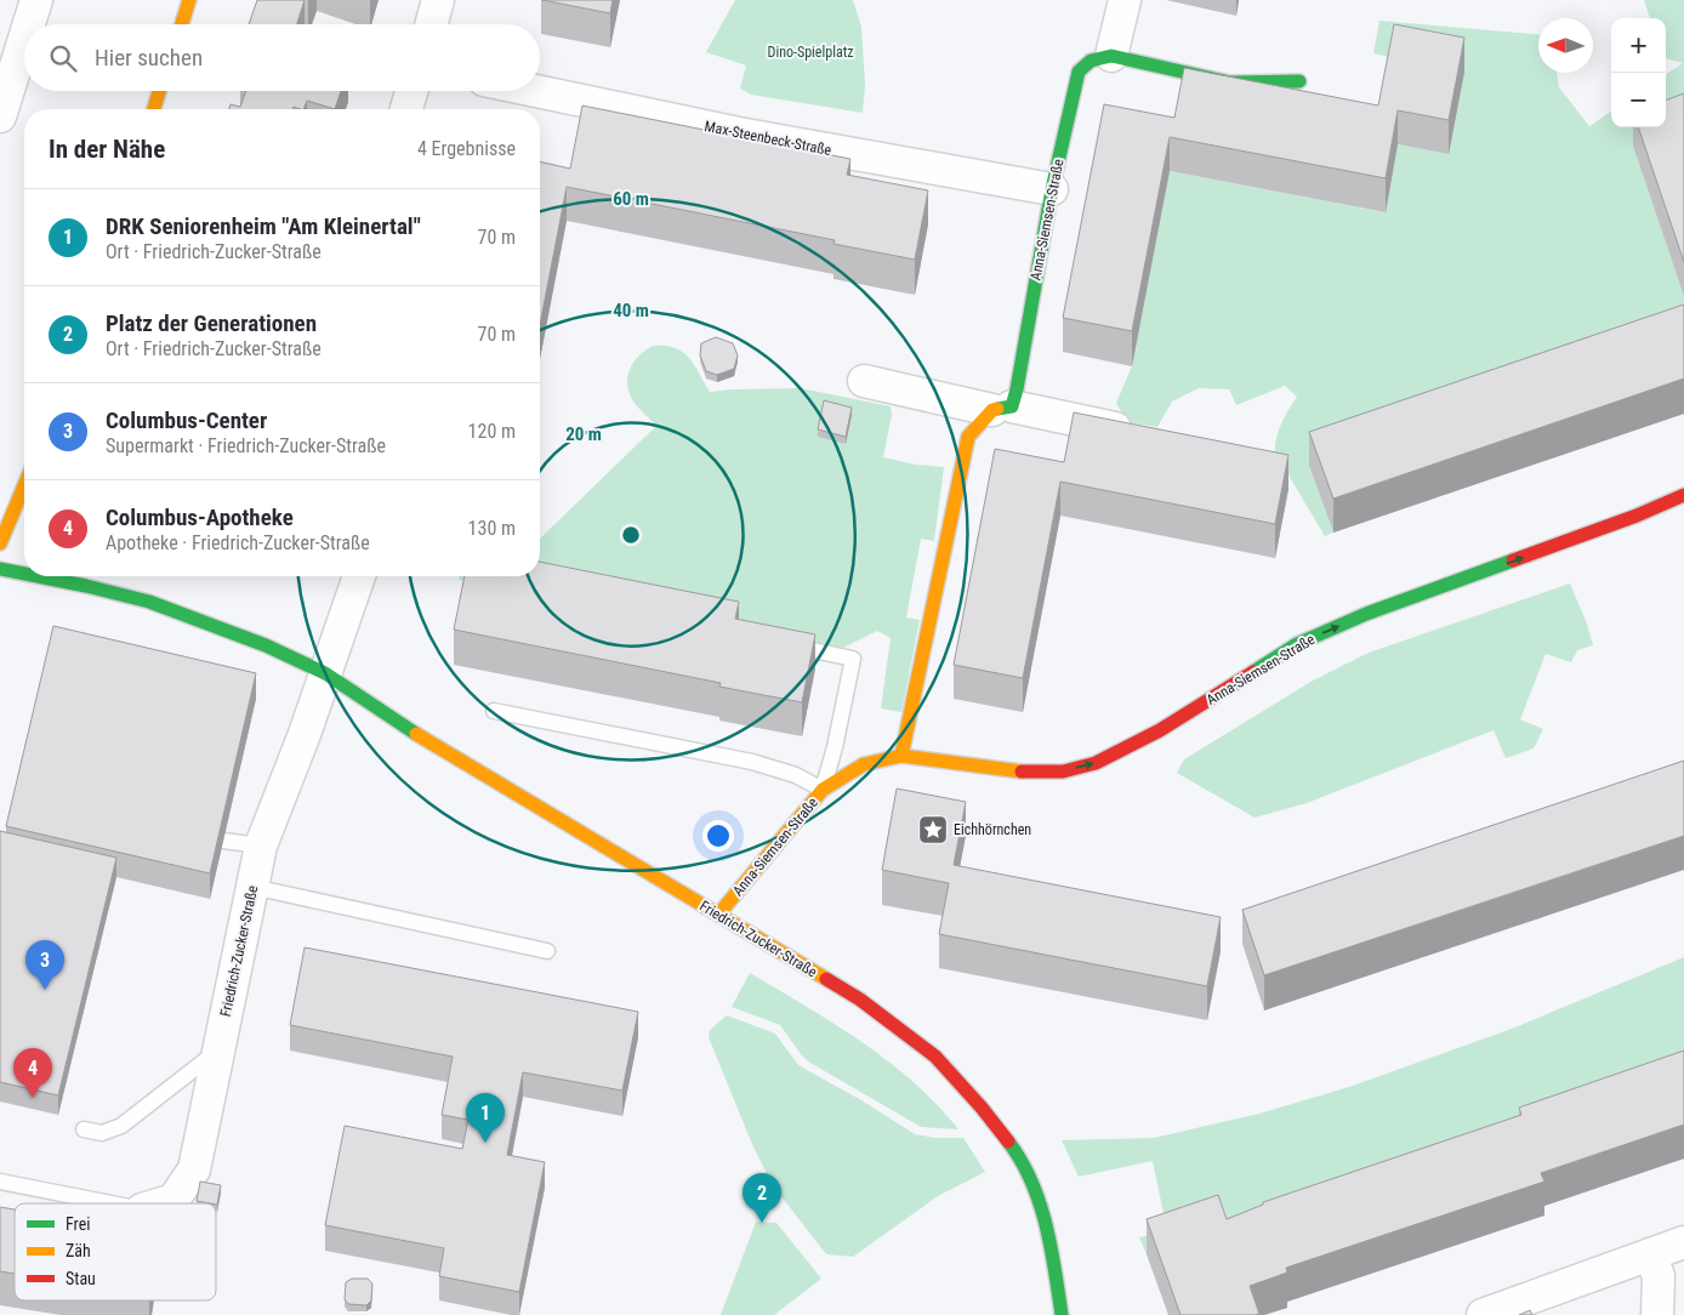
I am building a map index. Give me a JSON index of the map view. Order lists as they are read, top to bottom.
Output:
{
  "streets": {
    "street": ["Max-Steenbeck-Straße", "Anna-Siemsen-Straße", "Friedrich-Zucker-Straße"]
  },
  "crossings": [
    ["Max-Steenbeck-Straße", "Anna-Siemsen-Straße"],
    ["Anna-Siemsen-Straße", "Friedrich-Zucker-Straße"]
  ],
  "one_way": ["Anna-Siemsen-Straße"],
  "parks": ["Dino-Spielplatz"],
  "places": {
    "place": ["Eichhörnchen"]
  },
  "legend": ["Frei", "Zäh", "Stau"],
  "north": "left",
  "page": {
    "map_buttons": ["+", "−"],
    "search": "Hier suchen",
    "heading": ["In der Nähe", "4 Ergebnisse"],
    "list": [
      {
        "mark": "1",
        "name": "DRK Seniorenheim \"Am Kleinertal\"",
        "note": "Ort · Friedrich-Zucker-Straße",
        "value": "70 m"
      },
      {
        "mark": "2",
        "name": "Platz der Generationen",
        "note": "Ort · Friedrich-Zucker-Straße",
        "value": "70 m"
      },
      {
        "mark": "3",
        "name": "Columbus-Center",
        "note": "Supermarkt · Friedrich-Zucker-Straße",
        "value": "120 m"
      },
      {
        "mark": "4",
        "name": "Columbus-Apotheke",
        "note": "Apotheke · Friedrich-Zucker-Straße",
        "value": "130 m"
      }
    ],
    "pins": [
      "3",
      "4",
      "1",
      "2"
    ]
  },
  "rings": ["60 m", "40 m", "20 m"]
}
